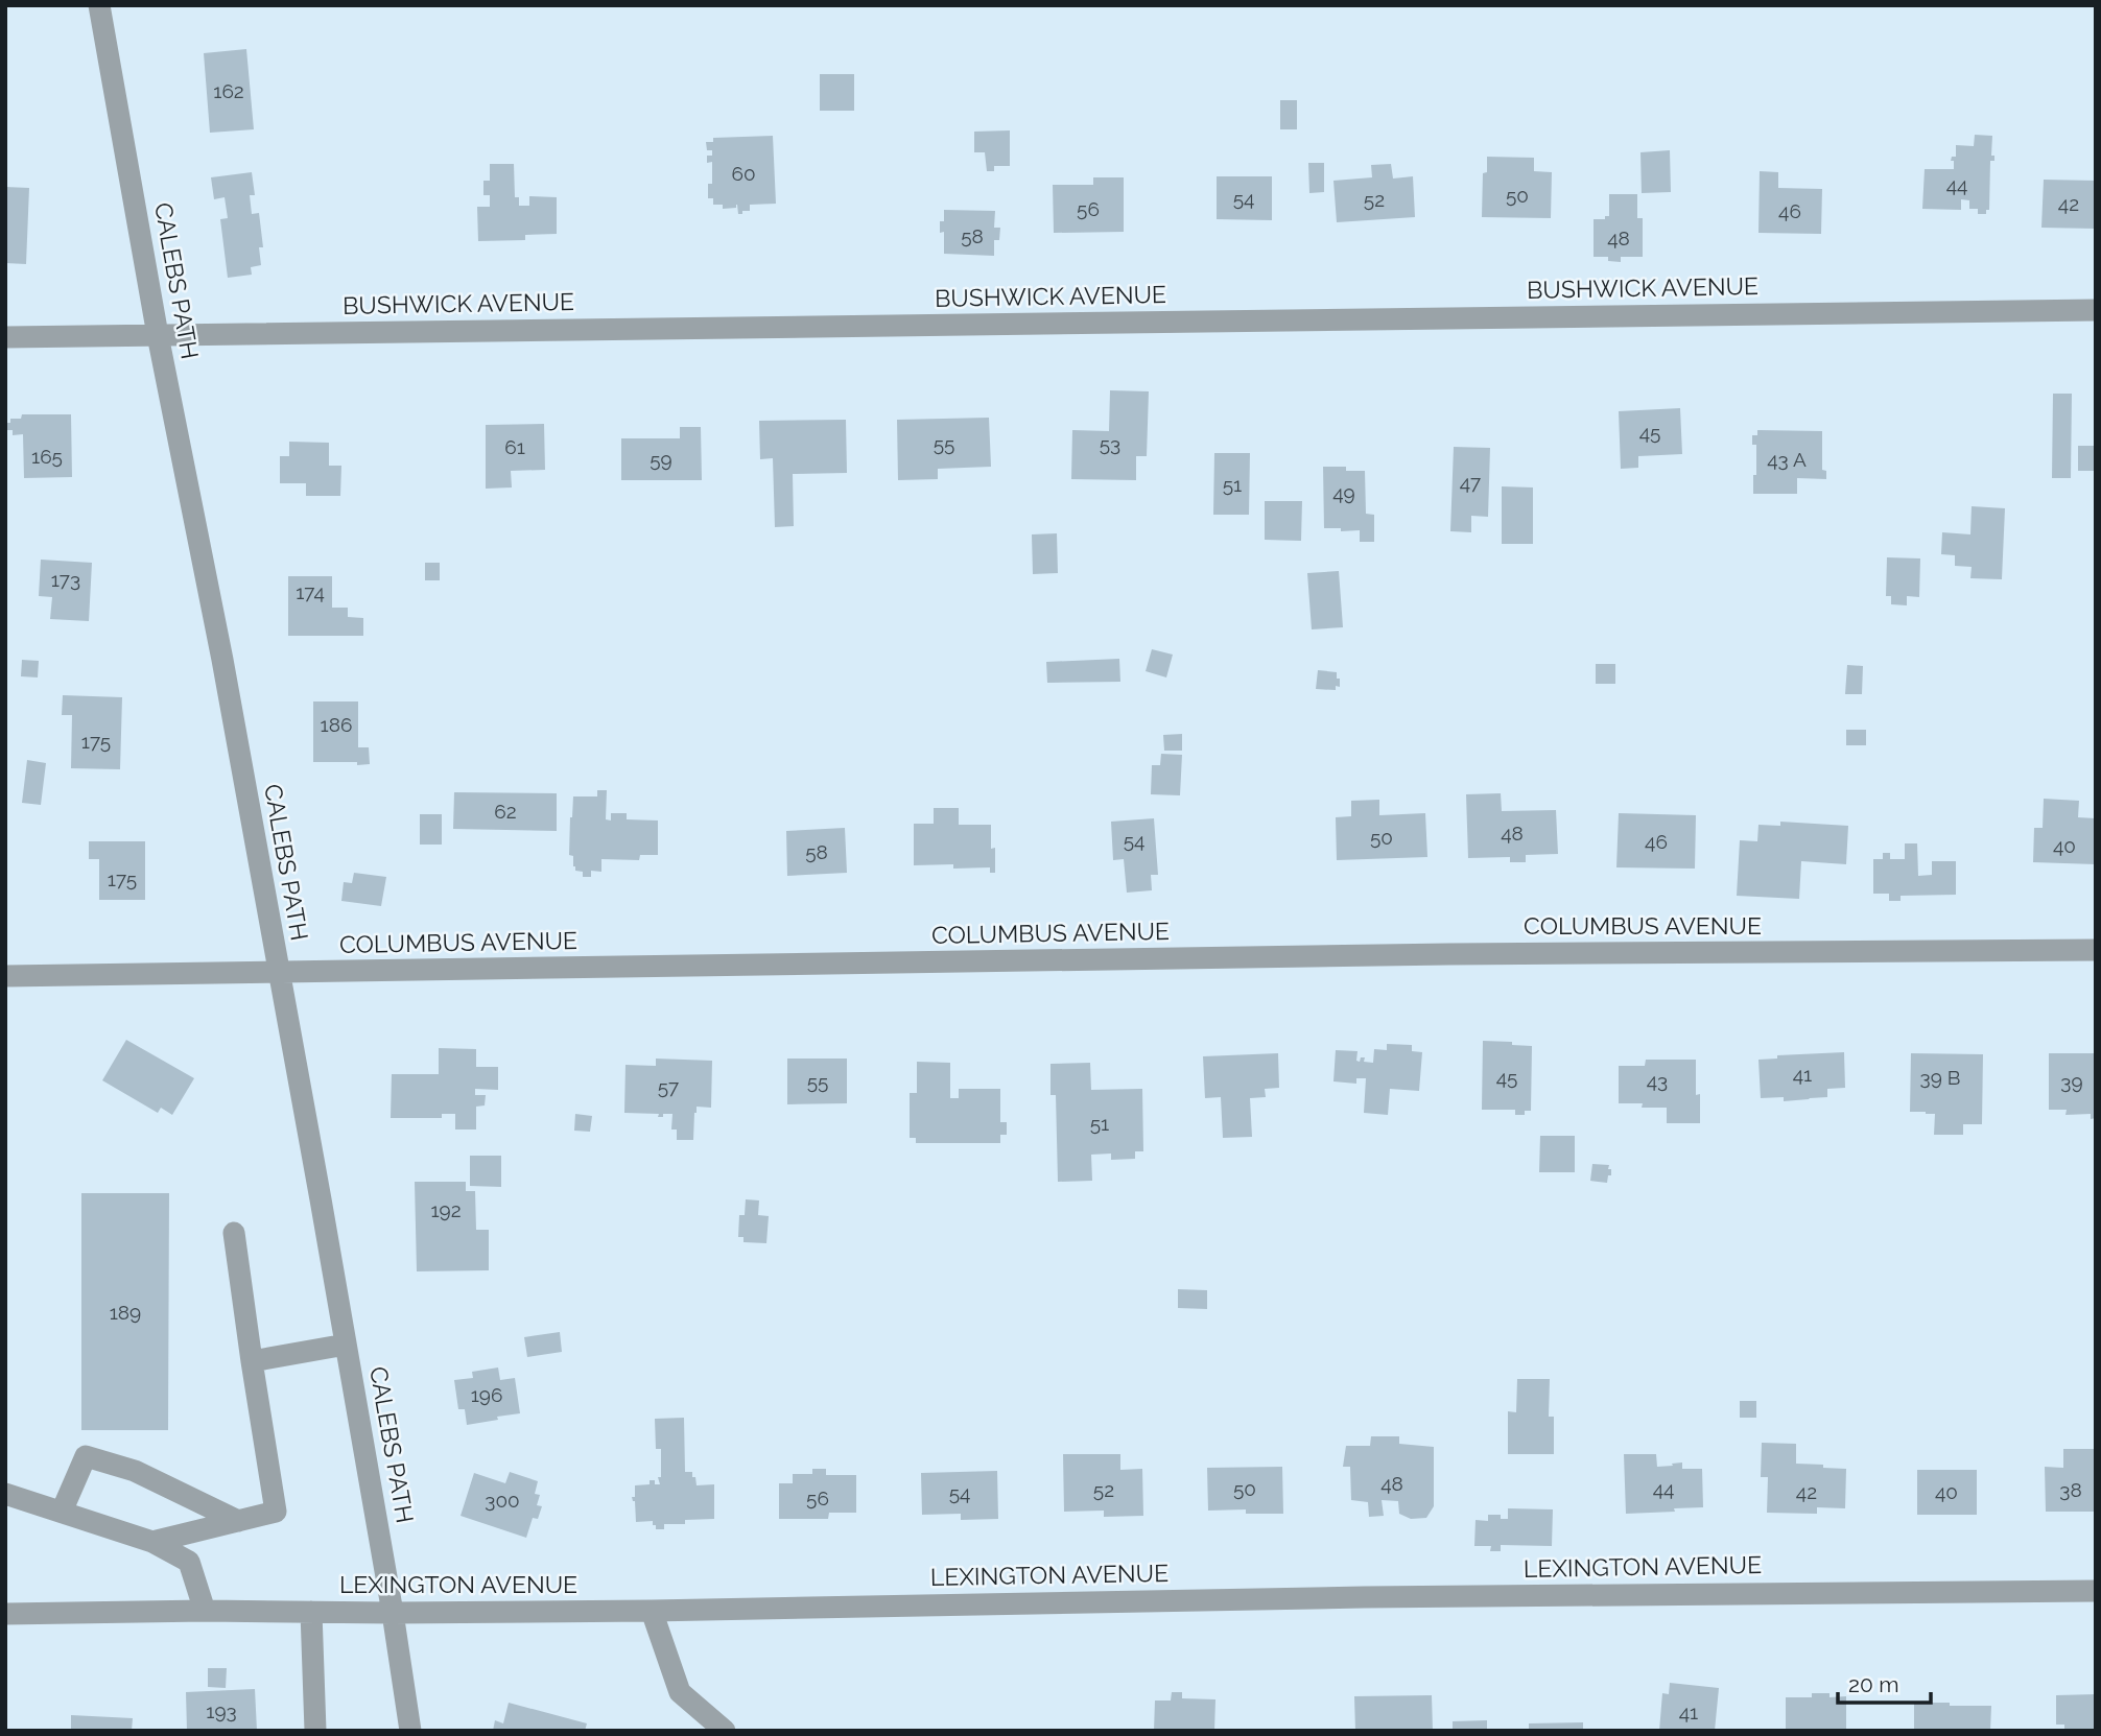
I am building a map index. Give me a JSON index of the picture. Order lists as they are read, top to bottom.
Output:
{
  "streets": {
    "street": [
      "CALEBS PATH",
      "BUSHWICK AVENUE",
      "COLUMBUS AVENUE",
      "LEXINGTON AVENUE"
    ]
  },
  "crossings": [
    ["CALEBS PATH", "BUSHWICK AVENUE"],
    ["CALEBS PATH", "COLUMBUS AVENUE"],
    ["CALEBS PATH", "LEXINGTON AVENUE"]
  ],
  "house_numbers": [
    "162",
    "60",
    "44",
    "50",
    "54",
    "52",
    "42",
    "56",
    "46",
    "58",
    "48",
    "45",
    "55",
    "53",
    "61",
    "165",
    "59",
    "43 A",
    "47",
    "51",
    "49",
    "173",
    "174",
    "186",
    "175",
    "62",
    "48",
    "50",
    "54",
    "46",
    "40",
    "58",
    "175",
    "41",
    "45",
    "39 B",
    "43",
    "55",
    "39",
    "57",
    "51",
    "192",
    "189",
    "196",
    "48",
    "50",
    "44",
    "52",
    "38",
    "42",
    "40",
    "54",
    "56",
    "300",
    "193",
    "41"
  ],
  "scale_bar": "20 m"
}
